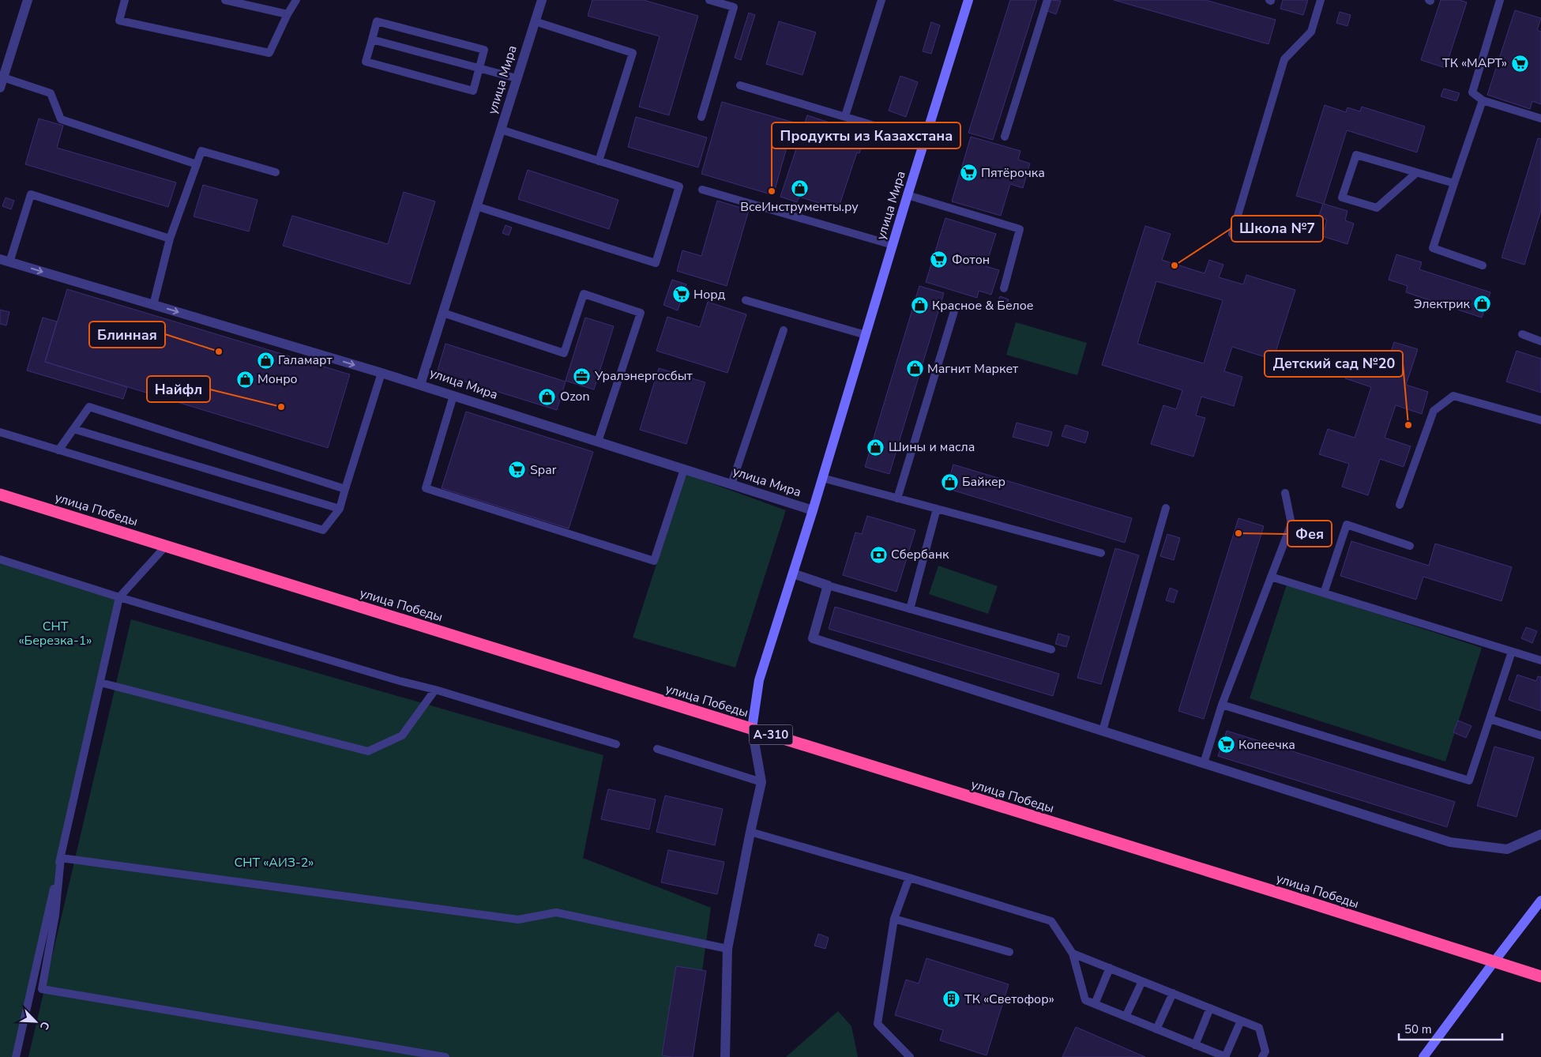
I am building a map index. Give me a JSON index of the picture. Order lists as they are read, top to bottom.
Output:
{
  "streets": {
    "highway": ["улица Победы", "А-310"],
    "street": ["улица Мира"]
  },
  "crossings": [
    ["улица Мира", "улица Победы"]
  ],
  "parks": ["СНТ «Березка-1»", "СНТ «АИЗ-2»"],
  "places": {
    "supermarket": [
      "ТК «МАРТ»",
      "Пятёрочка",
      "Фотон",
      "Норд",
      "Spar",
      "Копеечка"
    ],
    "shop": [
      "ВсеИнструменты.ру",
      "Электрик",
      "Красное & Белое",
      "Галамарт",
      "Магнит Маркет",
      "Монро",
      "Ozon",
      "Шины и масла",
      "Байкер"
    ],
    "other": [
      "Продукты из Казахстана",
      "Школа №7",
      "Блинная",
      "Найфл",
      "Детский сад №20",
      "Фея"
    ],
    "office": ["Уралэнергосбыт"],
    "bank": ["Сбербанк"],
    "building": ["ТК «Светофор»"]
  },
  "scale_bar": "50 m",
  "north": "bottom right"
}
